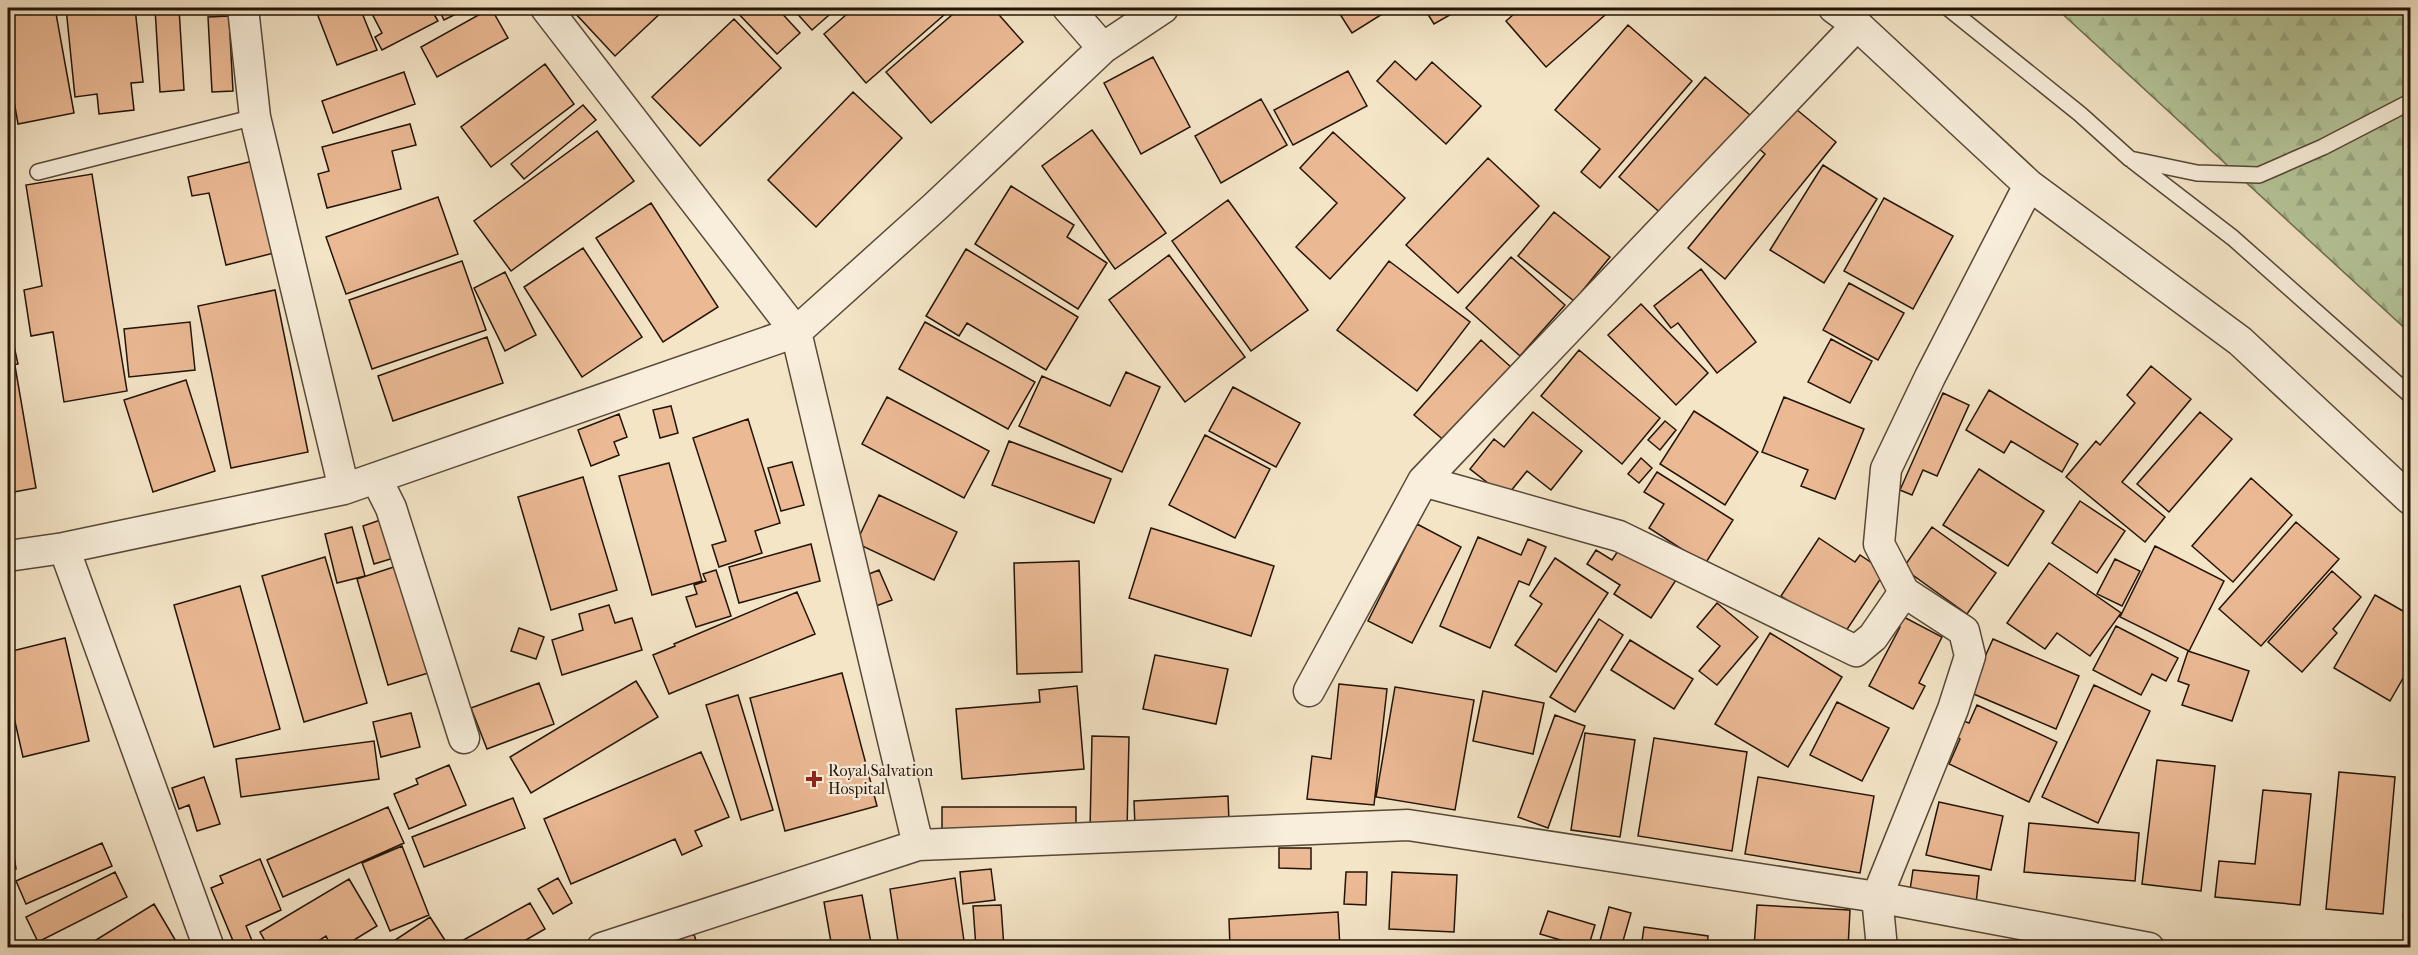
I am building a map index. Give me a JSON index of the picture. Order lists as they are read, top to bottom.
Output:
{
  "places": {
    "health": ["Royal Salvation Hospital"]
  }
}
